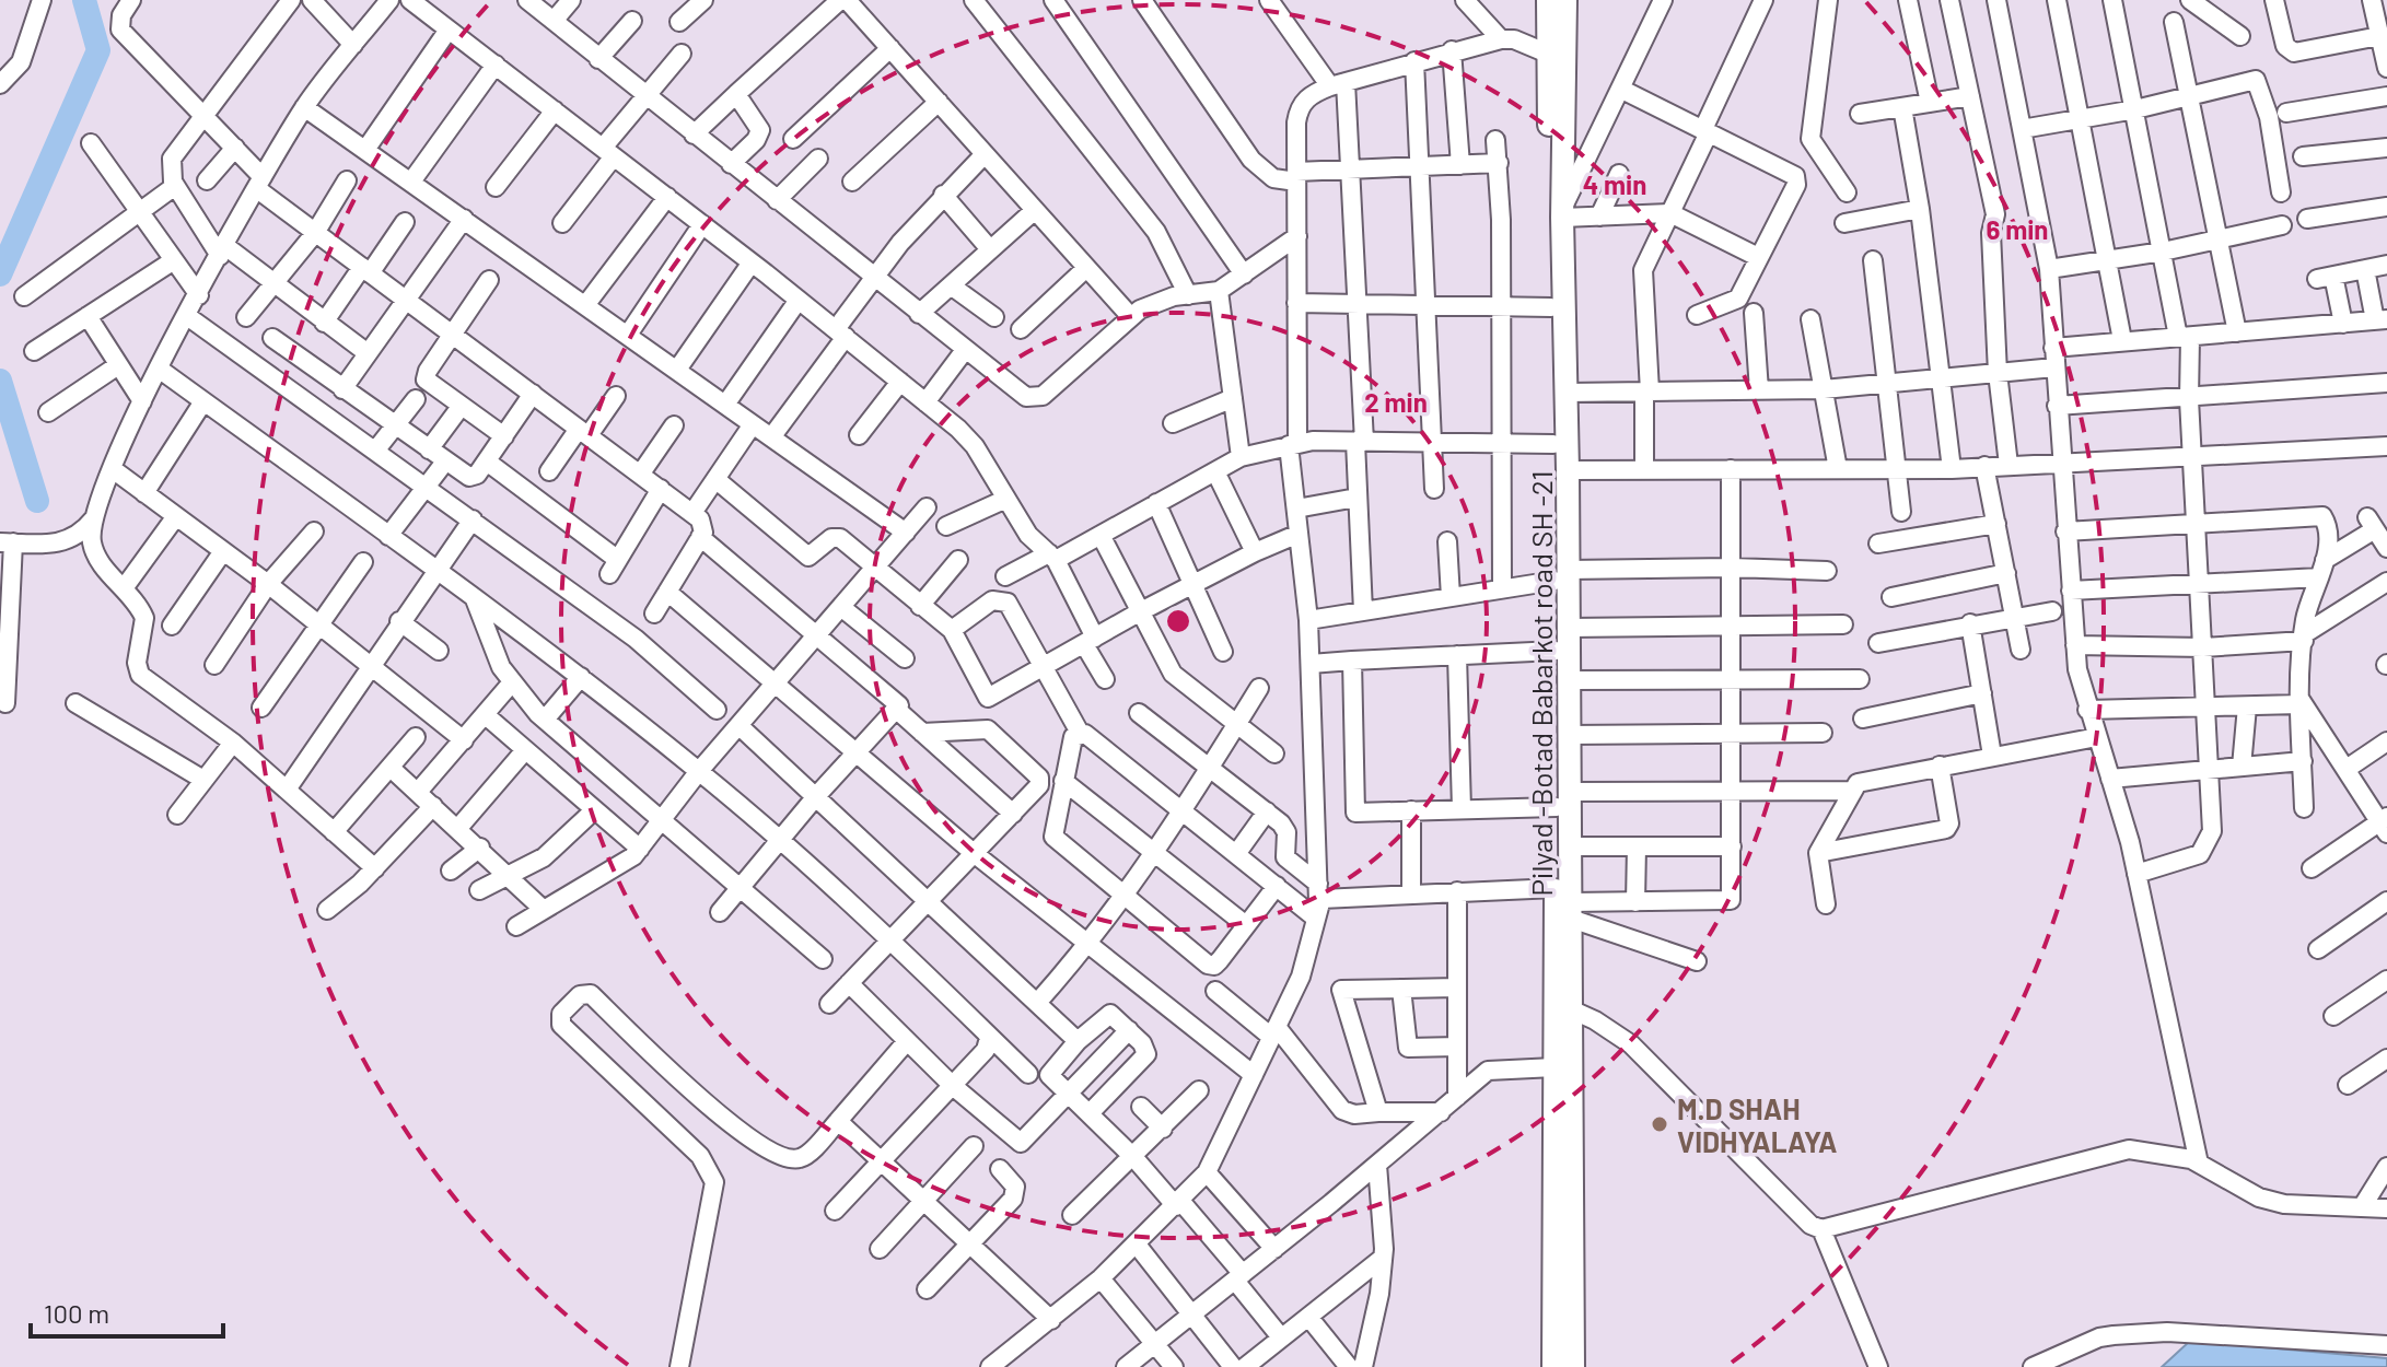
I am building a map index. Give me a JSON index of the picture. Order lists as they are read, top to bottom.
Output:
{
  "streets": {
    "main road": ["Pilyad -Botad Babarkot road SH -21"]
  },
  "places": ["M.D SHAH VIDHYALAYA"],
  "scale_bar": "100 m",
  "rings": ["4 min", "6 min", "2 min"]
}
